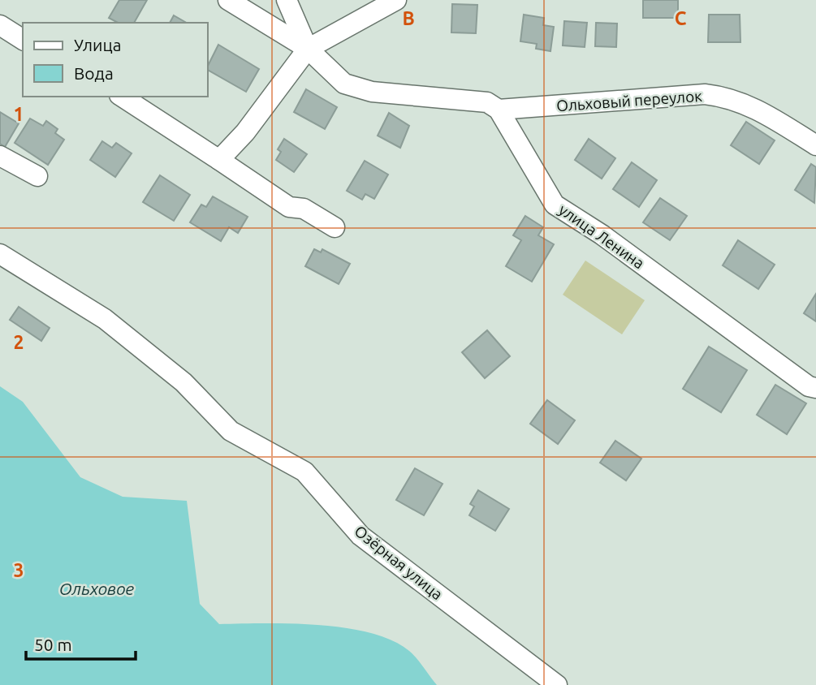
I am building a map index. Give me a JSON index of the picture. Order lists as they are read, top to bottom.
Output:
{
  "streets": {
    "street": ["Ольховый переулок", "улица Ленина", "Озёрная улица"]
  },
  "crossings": [
    ["Ольховый переулок", "улица Ленина"]
  ],
  "water": ["Ольховое"],
  "legend": ["Улица", "Вода"],
  "scale_bar": "50 m",
  "grid": {
    "columns": ["B", "C"],
    "rows": ["1", "2", "3"]
  }
}
